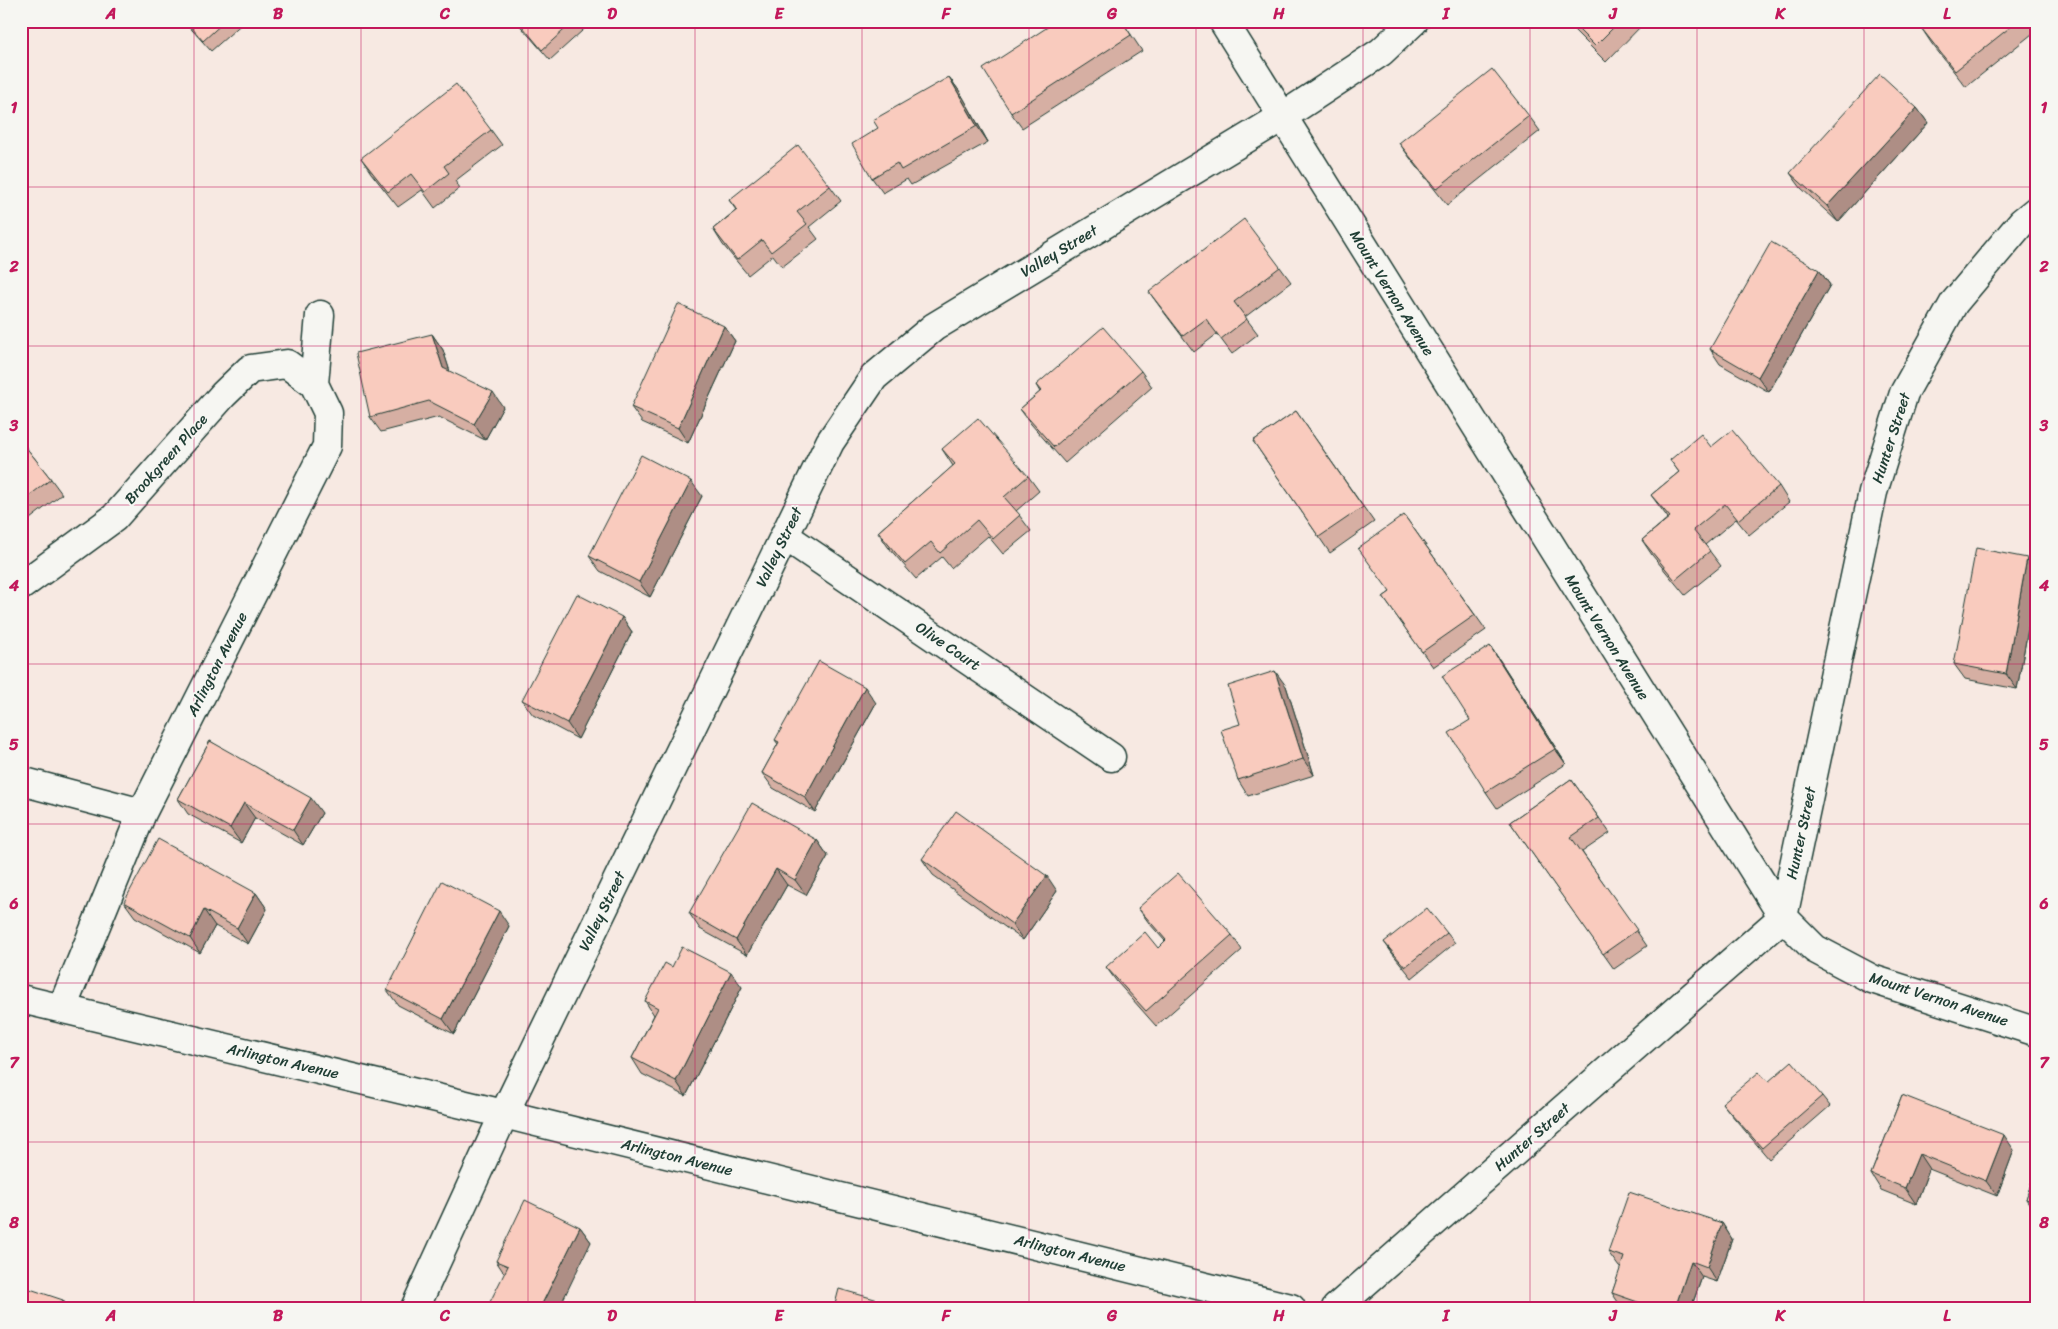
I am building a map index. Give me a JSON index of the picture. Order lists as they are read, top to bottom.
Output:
{
  "streets": {
    "street": [
      "Valley Street",
      "Mount Vernon Avenue",
      "Hunter Street",
      "Brookgreen Place",
      "Olive Court",
      "Arlington Avenue"
    ]
  },
  "crossings": [
    ["Valley Street", "Mount Vernon Avenue"],
    ["Valley Street", "Olive Court"],
    ["Valley Street", "Arlington Avenue"],
    ["Mount Vernon Avenue", "Hunter Street"],
    ["Brookgreen Place", "Arlington Avenue"]
  ],
  "grid": {
    "columns": [
      "A",
      "B",
      "C",
      "D",
      "E",
      "F",
      "G",
      "H",
      "I",
      "J",
      "K",
      "L"
    ],
    "rows": [
      "1",
      "2",
      "3",
      "4",
      "5",
      "6",
      "7",
      "8"
    ]
  }
}
